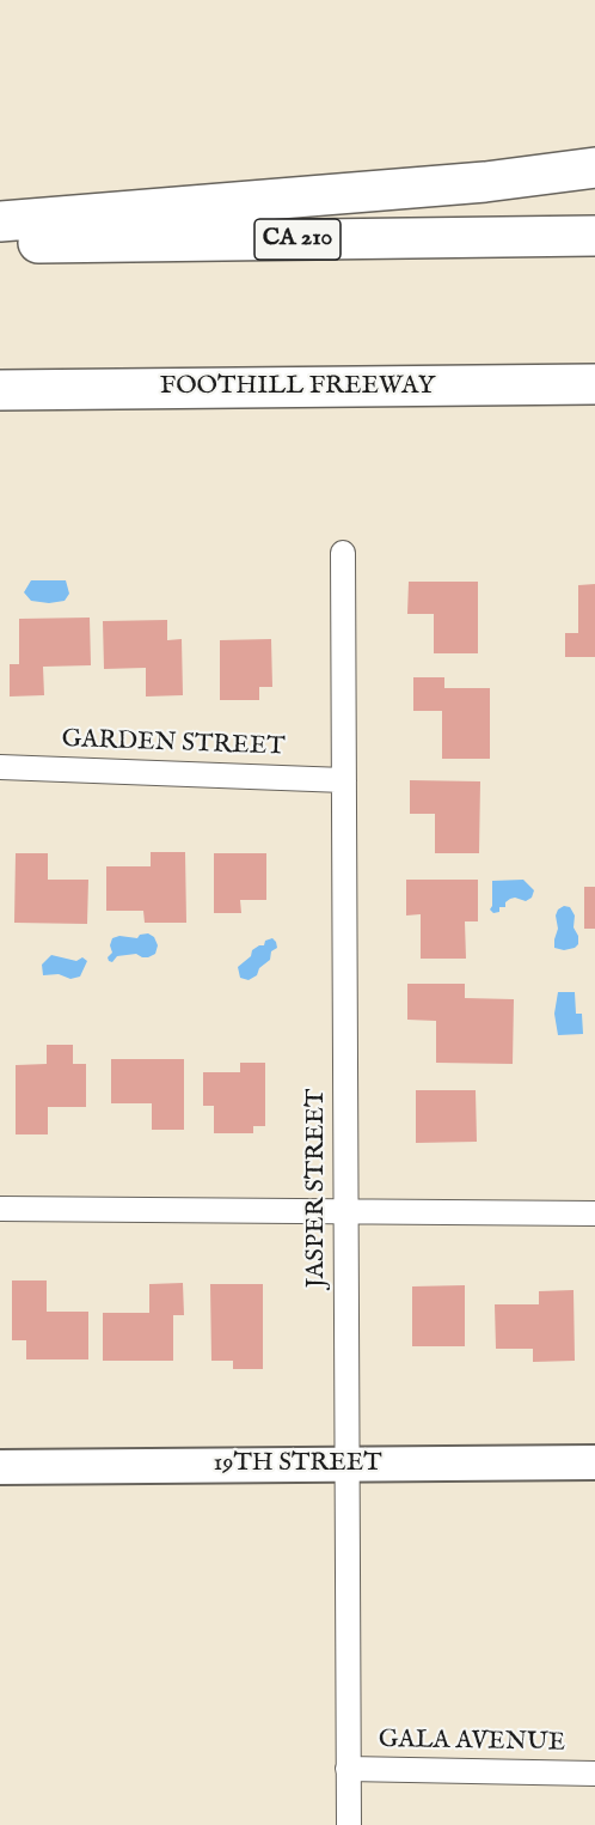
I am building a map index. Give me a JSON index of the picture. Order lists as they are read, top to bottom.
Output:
{
  "streets": {
    "highway": ["CA 210", "FOOTHILL FREEWAY"],
    "main road": ["19TH STREET"],
    "street": ["GARDEN STREET", "JASPER STREET", "GALA AVENUE"]
  },
  "crossings": [
    ["GARDEN STREET", "JASPER STREET"],
    ["JASPER STREET", "19TH STREET"],
    ["JASPER STREET", "GALA AVENUE"]
  ]
}
